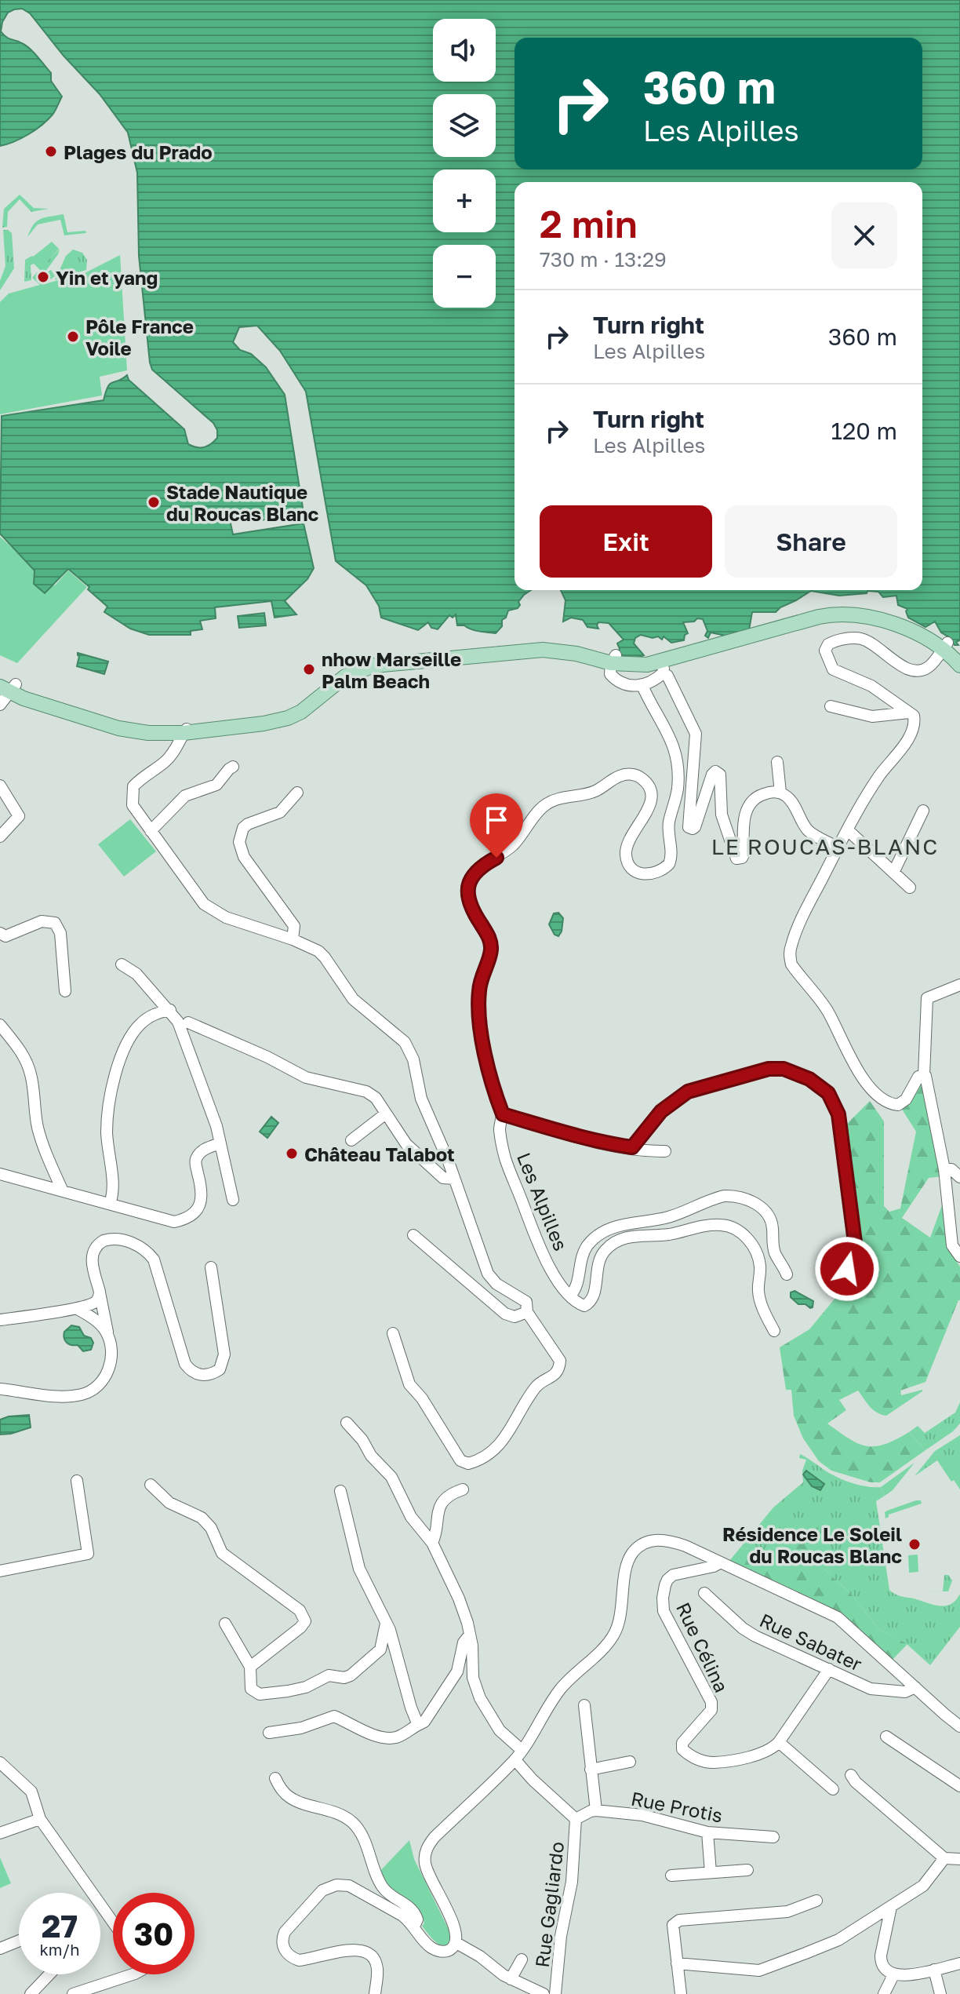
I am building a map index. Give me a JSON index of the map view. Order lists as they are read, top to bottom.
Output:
{
  "streets": {
    "street": [
      "Les Alpilles",
      "Rue Sabater",
      "Rue Célina",
      "Rue Protis",
      "Rue Gagliardo"
    ]
  },
  "crossings": [
    ["Rue Protis", "Rue Gagliardo"]
  ],
  "districts": ["LE ROUCAS-BLANC"],
  "places": [
    "Plages du Prado",
    "Yin et yang",
    "Pôle France Voile",
    "Stade Nautique du Roucas Blanc",
    "nhow Marseille Palm Beach",
    "Château Talabot",
    "Résidence Le Soleil du Roucas Blanc"
  ],
  "page": {
    "map_buttons": ["+", "−"],
    "turn": ["360 m", "Les Alpilles"],
    "heading": ["2 min", "730 m · 13:29"],
    "list": [
      {
        "name": "Turn right",
        "note": "Les Alpilles",
        "value": "360 m"
      },
      {
        "name": "Turn right",
        "note": "Les Alpilles",
        "value": "120 m"
      }
    ],
    "buttons": ["Exit", "Share"],
    "speed": "27 km/h",
    "limit": "30"
  }
}
